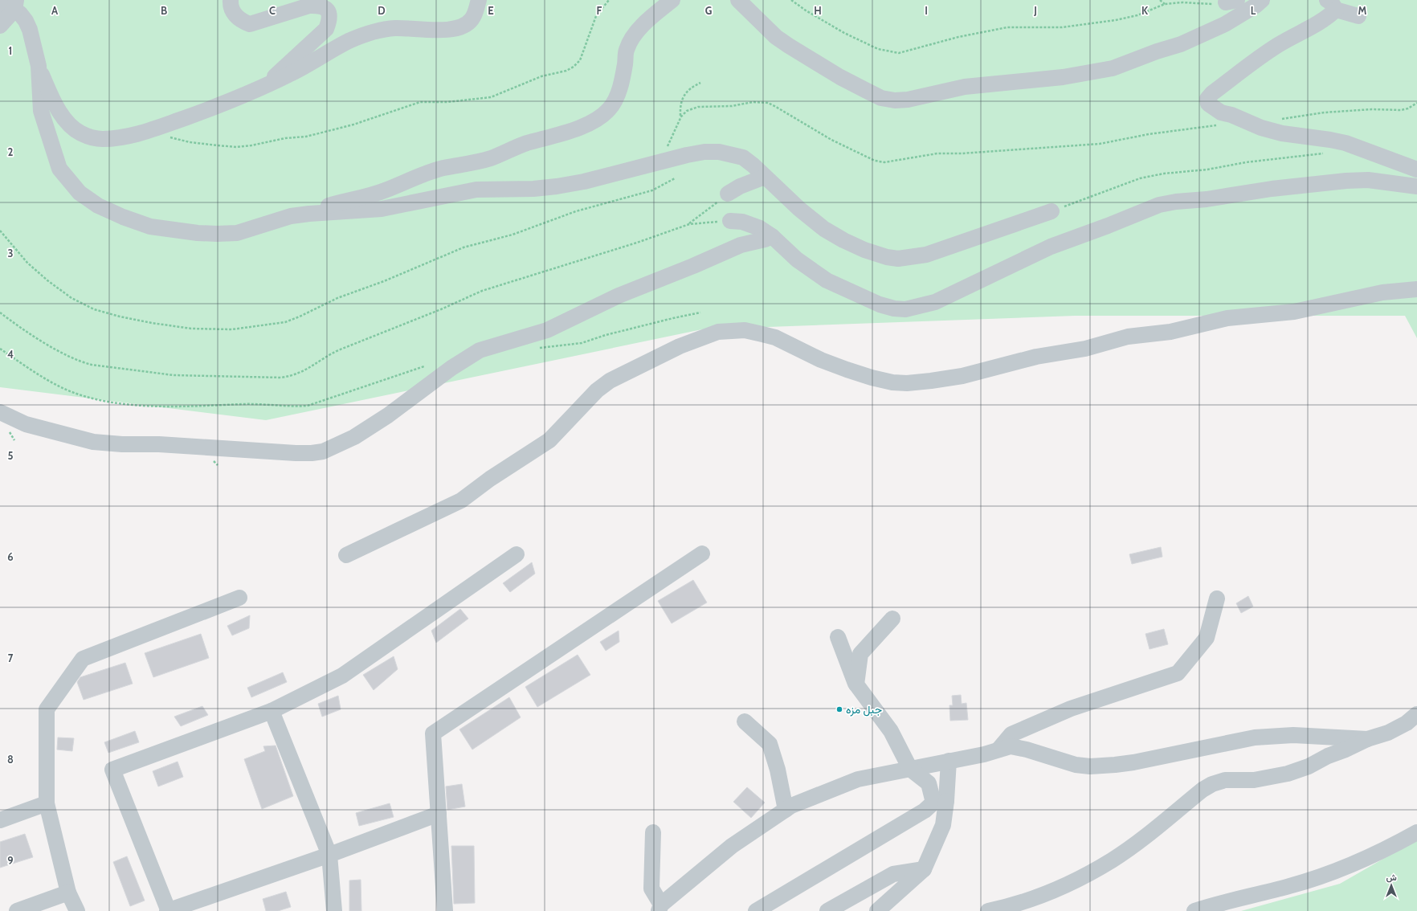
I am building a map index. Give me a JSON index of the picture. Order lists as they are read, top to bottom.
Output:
{
  "places": ["جبل مزه"],
  "north": "top",
  "grid": {
    "columns": [
      "A",
      "B",
      "C",
      "D",
      "E",
      "F",
      "G",
      "H",
      "I",
      "J",
      "K",
      "L",
      "M"
    ],
    "rows": [
      "1",
      "2",
      "3",
      "4",
      "5",
      "6",
      "7",
      "8",
      "9"
    ]
  }
}
